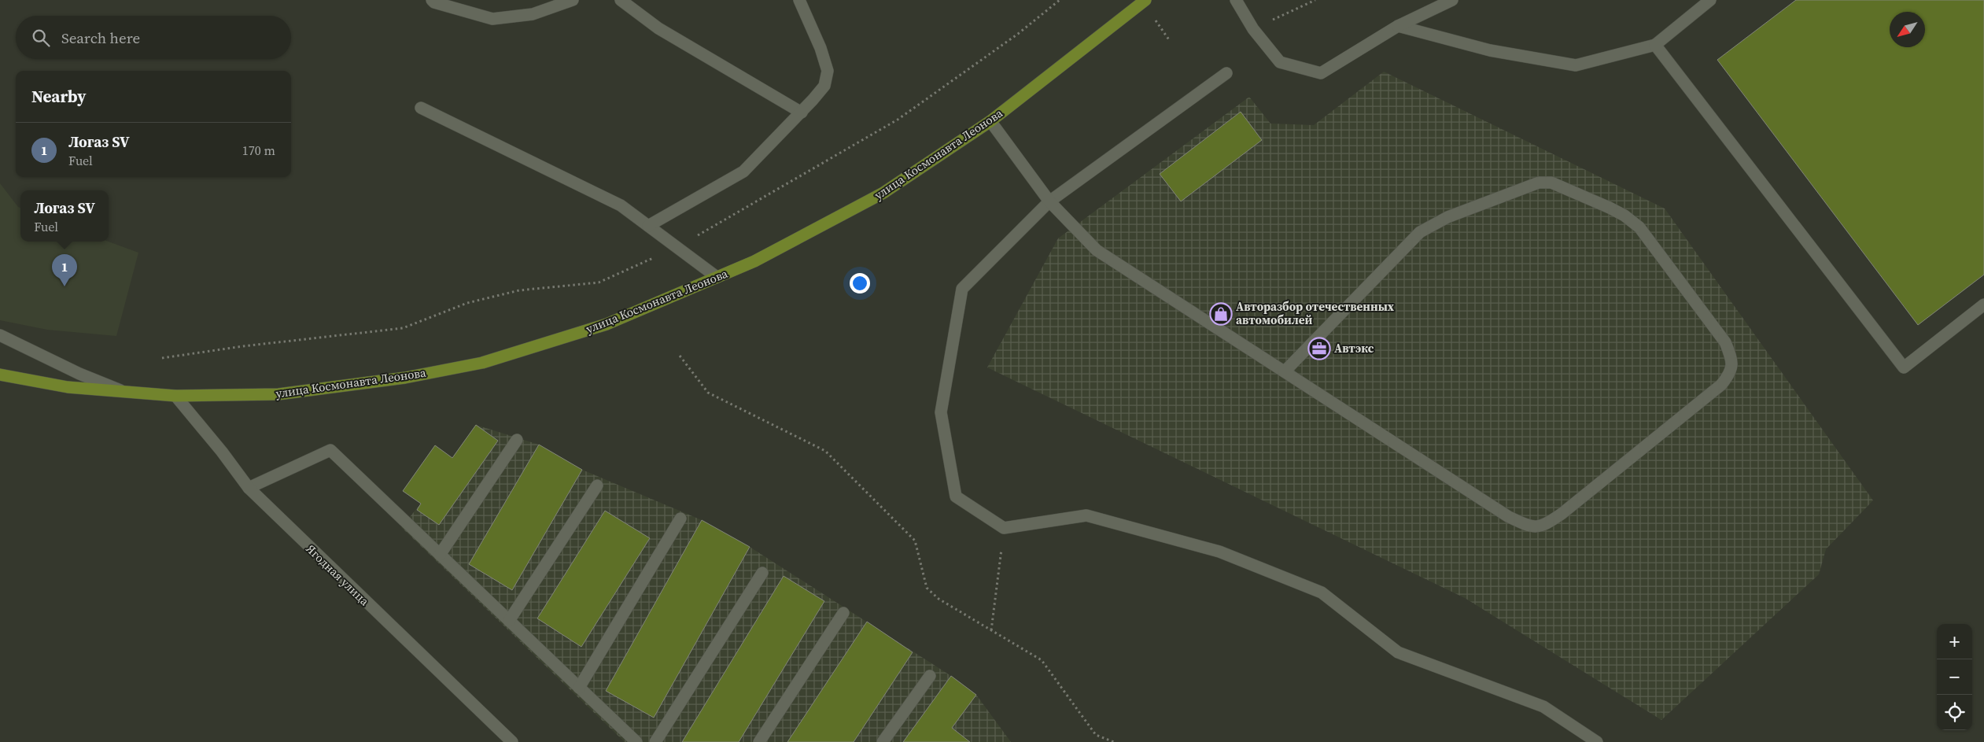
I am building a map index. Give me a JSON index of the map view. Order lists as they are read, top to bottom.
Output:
{
  "streets": {
    "main road": ["улица Космонавта Леонова"],
    "street": ["Ягодная улица"]
  },
  "crossings": [
    ["улица Космонавта Леонова", "Ягодная улица"]
  ],
  "places": {
    "shop": ["Авторазбор отечественных автомобилей"],
    "office": ["Автэкс"]
  },
  "north": "bottom left",
  "page": {
    "search": "Search here",
    "heading": "Nearby",
    "list": [
      {
        "mark": "1",
        "name": "Логаз SV",
        "note": "Fuel",
        "value": "170 m"
      }
    ],
    "popup": ["Логаз SV", "Fuel"],
    "pins": "1",
    "map_buttons": ["+", "−"]
  }
}
